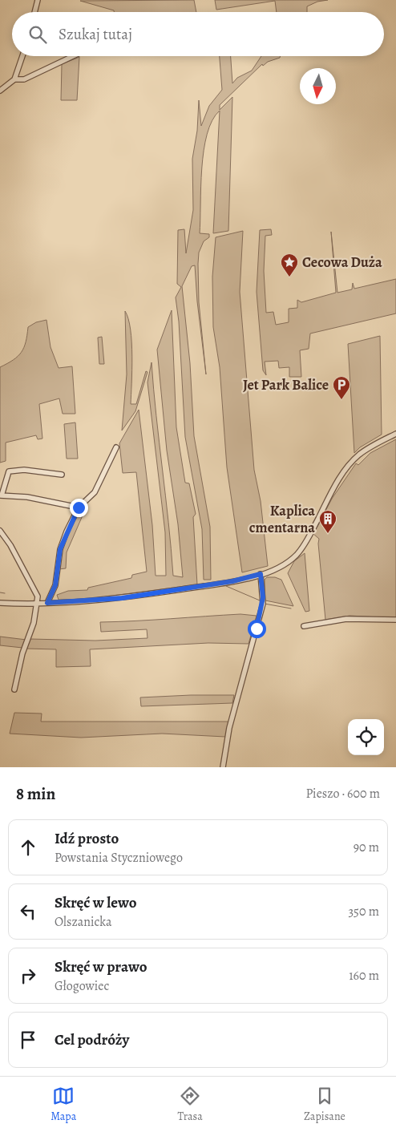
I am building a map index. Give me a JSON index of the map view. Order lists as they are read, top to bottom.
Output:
{
  "places": {
    "place": ["Cecowa Duża"],
    "parking": ["Jet Park Balice"],
    "building": ["Kaplica cmentarna"]
  },
  "north": "bottom",
  "page": {
    "search": "Szukaj tutaj",
    "heading": ["8 min", "Pieszo · 600 m"],
    "list": [
      ["Idź prosto", "Powstania Styczniowego", "90 m"],
      ["Skręć w lewo", "Olszanicka", "350 m"],
      ["Skręć w prawo", "Głogowiec", "160 m"],
      "Cel podróży"
    ],
    "nav": ["Mapa", "Trasa", "Zapisane"]
  }
}
